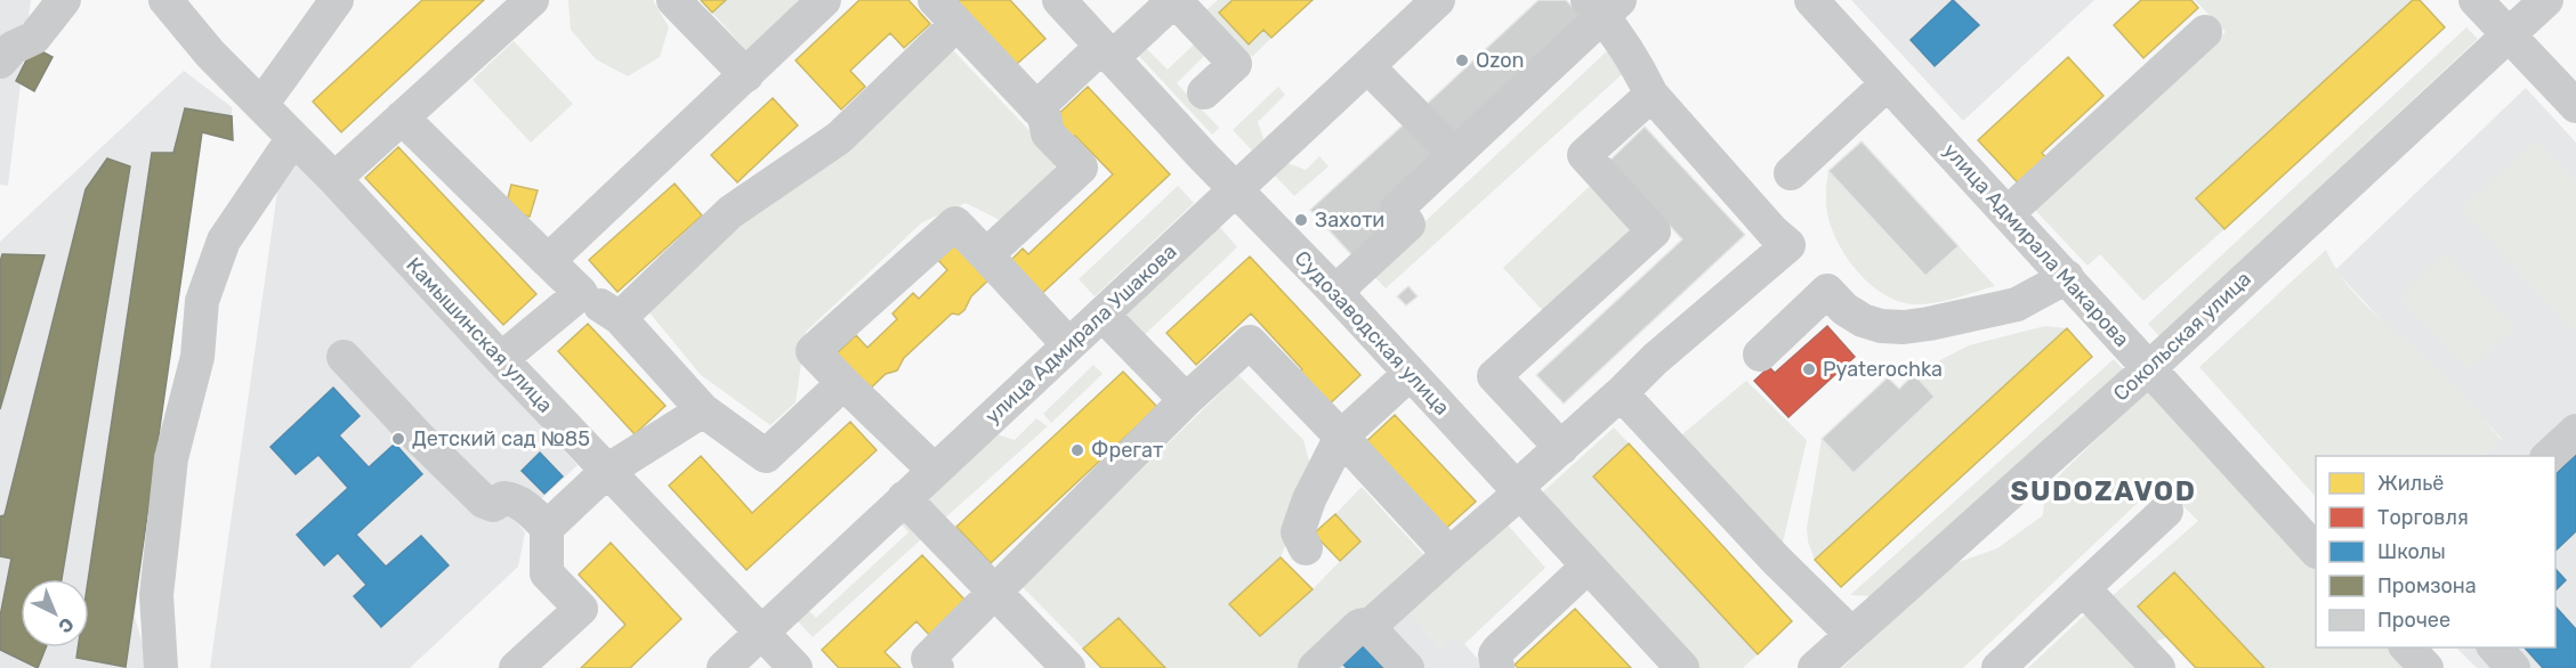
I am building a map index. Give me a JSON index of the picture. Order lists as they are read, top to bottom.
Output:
{
  "streets": {
    "street": [
      "улица Адмирала Макарова",
      "Судозаводская улица",
      "улица Адмирала Ушакова",
      "Камышинская улица",
      "Сокольская улица"
    ]
  },
  "crossings": [
    ["улица Адмирала Макарова", "Сокольская улица"],
    ["Судозаводская улица", "улица Адмирала Ушакова"],
    ["улица Адмирала Ушакова", "Камышинская улица"]
  ],
  "districts": ["SUDOZAVOD"],
  "places": [
    "Ozon",
    "Захоти",
    "Pyaterochka",
    "Детский сад №85",
    "Фрегат"
  ],
  "legend": [
    "Жильё",
    "Торговля",
    "Школы",
    "Промзона",
    "Прочее"
  ],
  "north": "bottom right"
}
